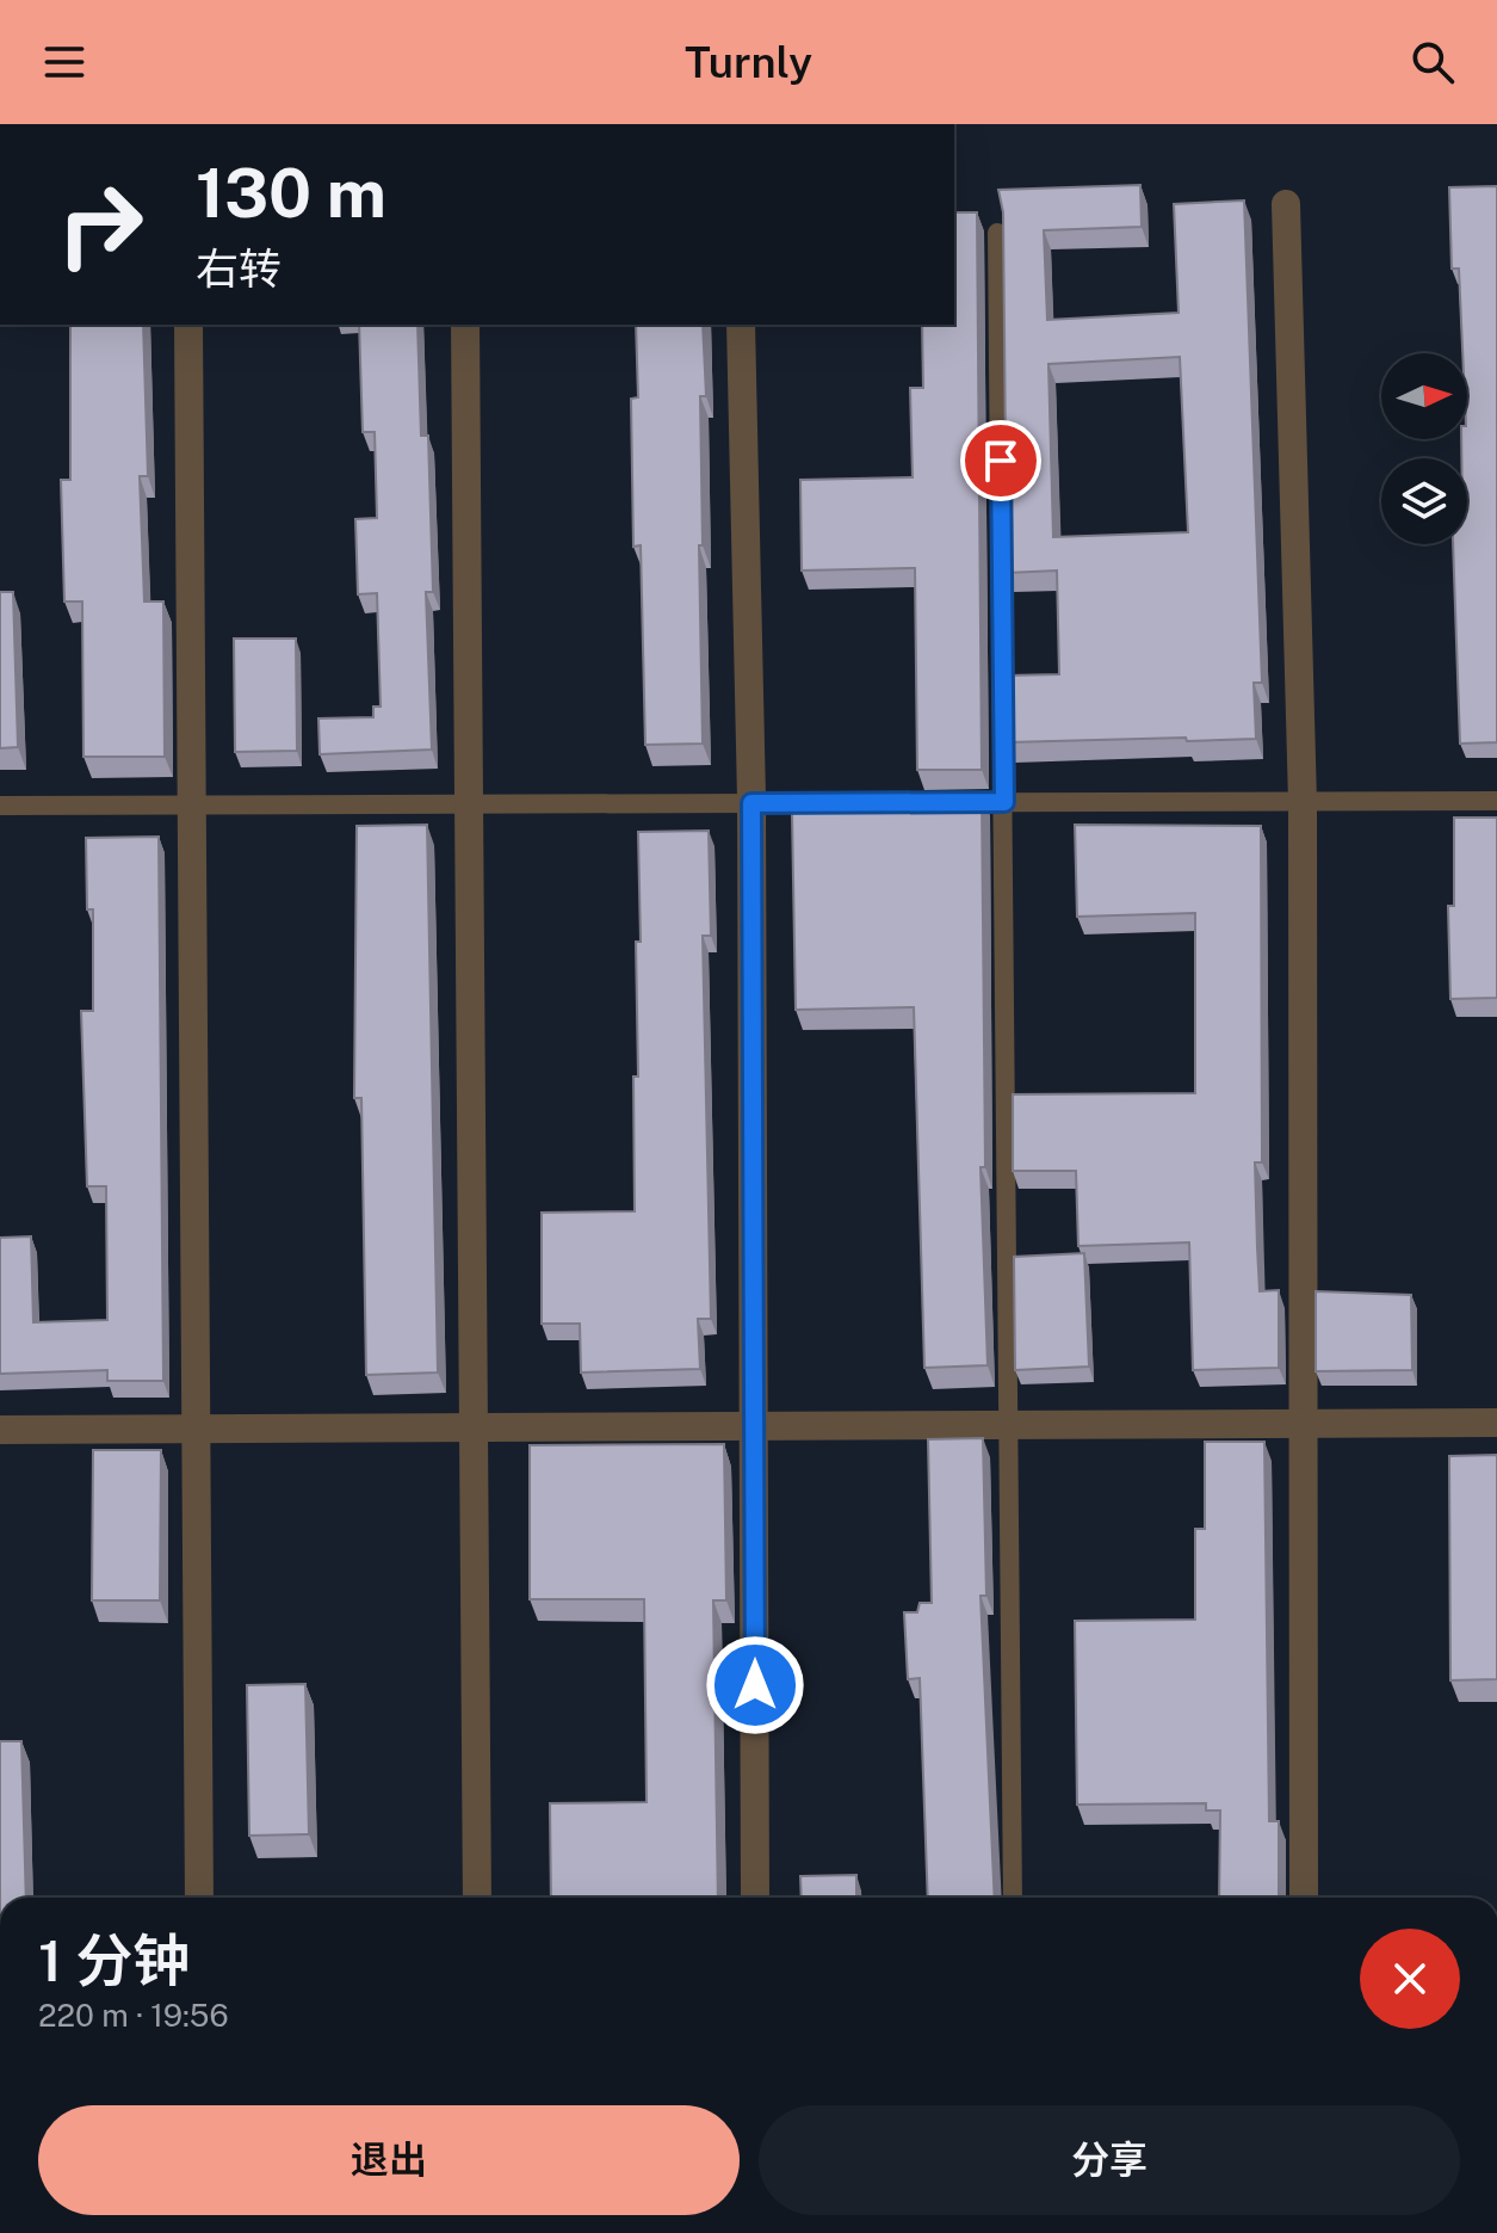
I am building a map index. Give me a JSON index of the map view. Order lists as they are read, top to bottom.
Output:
{
  "north": "right",
  "page": {
    "header": "Turnly",
    "turn": ["130 m", "右转"],
    "heading": ["1 分钟", "220 m · 19:56"],
    "buttons": ["退出", "分享"]
  }
}
